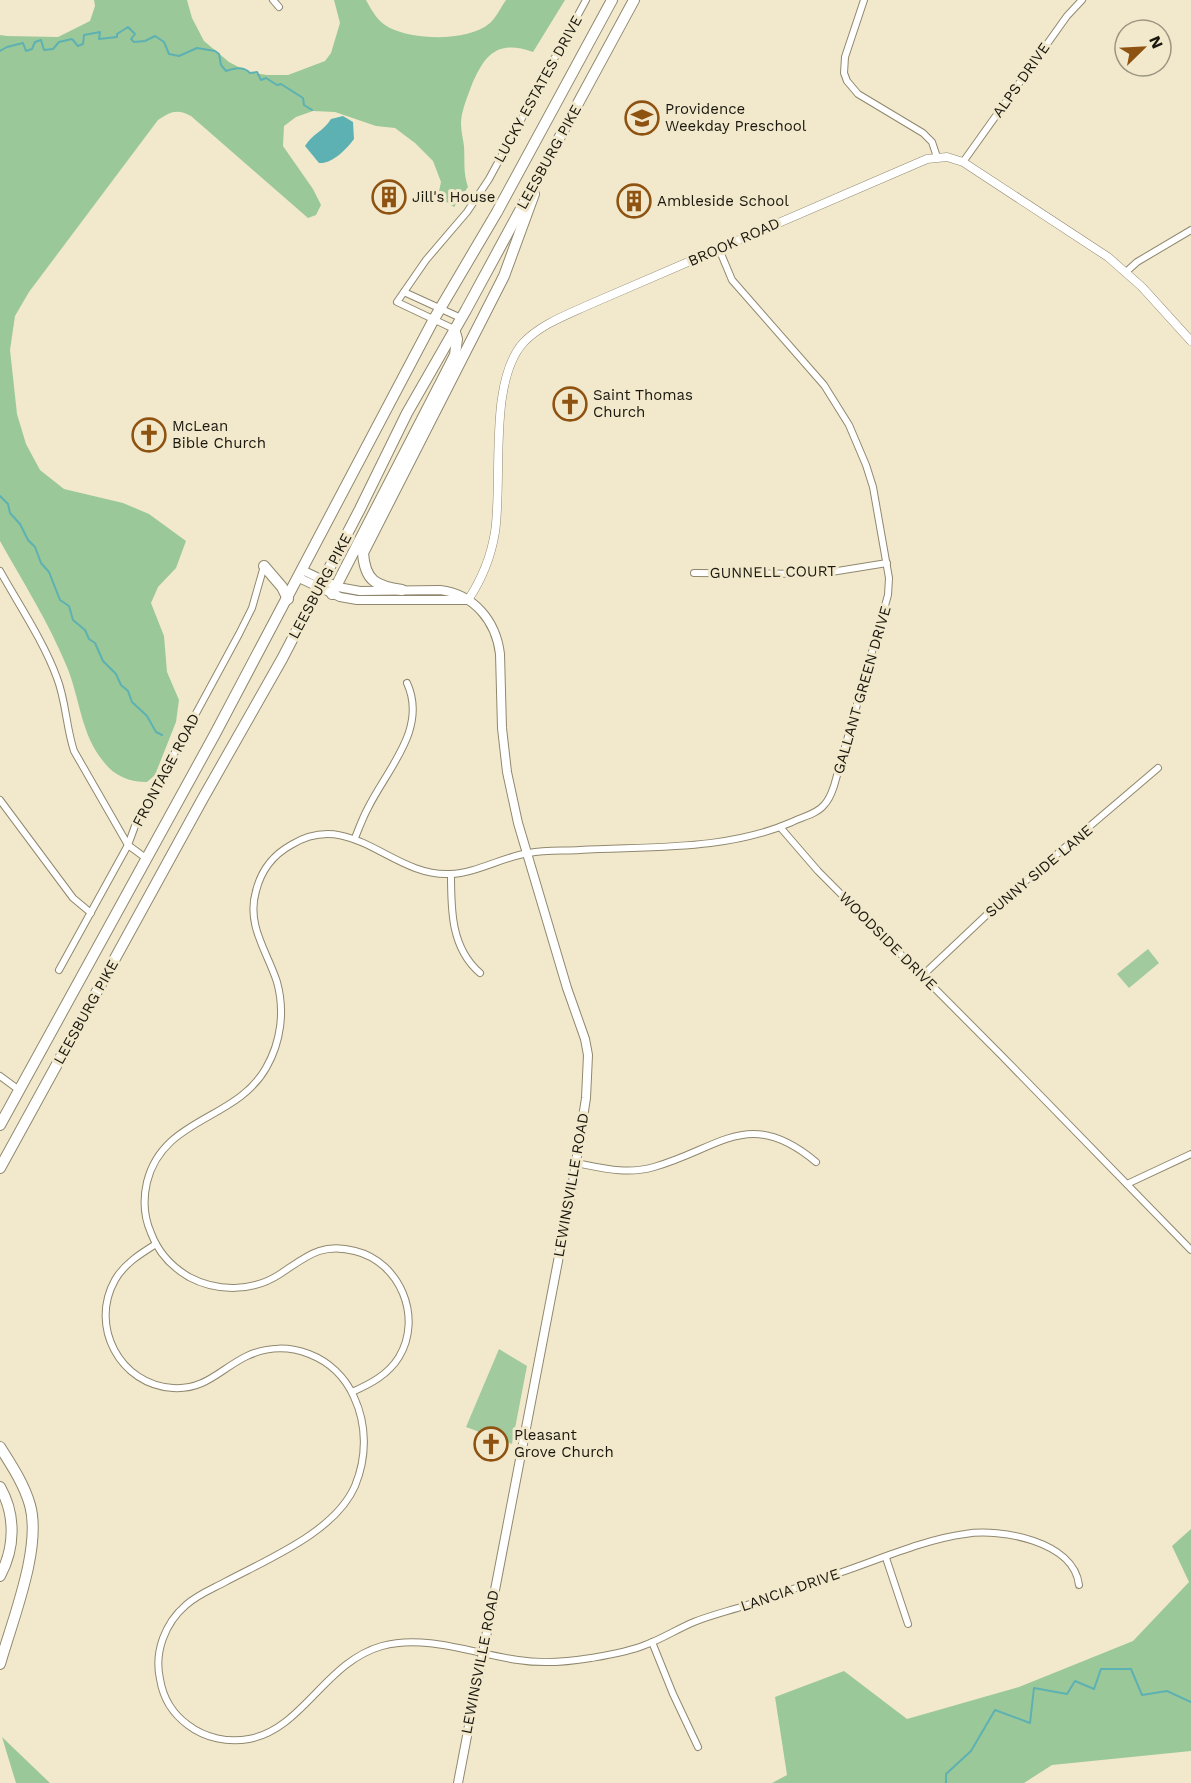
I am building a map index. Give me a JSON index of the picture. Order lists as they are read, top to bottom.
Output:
{
  "streets": {
    "highway": ["LEESBURG PIKE"],
    "main road": ["LEWINSVILLE ROAD"],
    "street": [
      "ALPS DRIVE",
      "LUCKY ESTATES DRIVE",
      "BROOK ROAD",
      "GUNNELL COURT",
      "GALLANT GREEN DRIVE",
      "FRONTAGE ROAD",
      "SUNNY SIDE LANE",
      "WOODSIDE DRIVE",
      "LANCIA DRIVE"
    ]
  },
  "crossings": [
    ["ALPS DRIVE", "BROOK ROAD"],
    ["LUCKY ESTATES DRIVE", "LEESBURG PIKE"],
    ["LEESBURG PIKE", "LEWINSVILLE ROAD"],
    ["BROOK ROAD", "GALLANT GREEN DRIVE"],
    ["BROOK ROAD", "LEWINSVILLE ROAD"],
    ["GUNNELL COURT", "GALLANT GREEN DRIVE"],
    ["GALLANT GREEN DRIVE", "WOODSIDE DRIVE"],
    ["SUNNY SIDE LANE", "WOODSIDE DRIVE"],
    ["LEWINSVILLE ROAD", "LANCIA DRIVE"]
  ],
  "places": {
    "school or university": ["Providence Weekday Preschool"],
    "building": ["Jill's House", "Ambleside School"],
    "church": ["Saint Thomas Church", "McLean Bible Church", "Pleasant Grove Church"]
  },
  "north": "top right"
}
